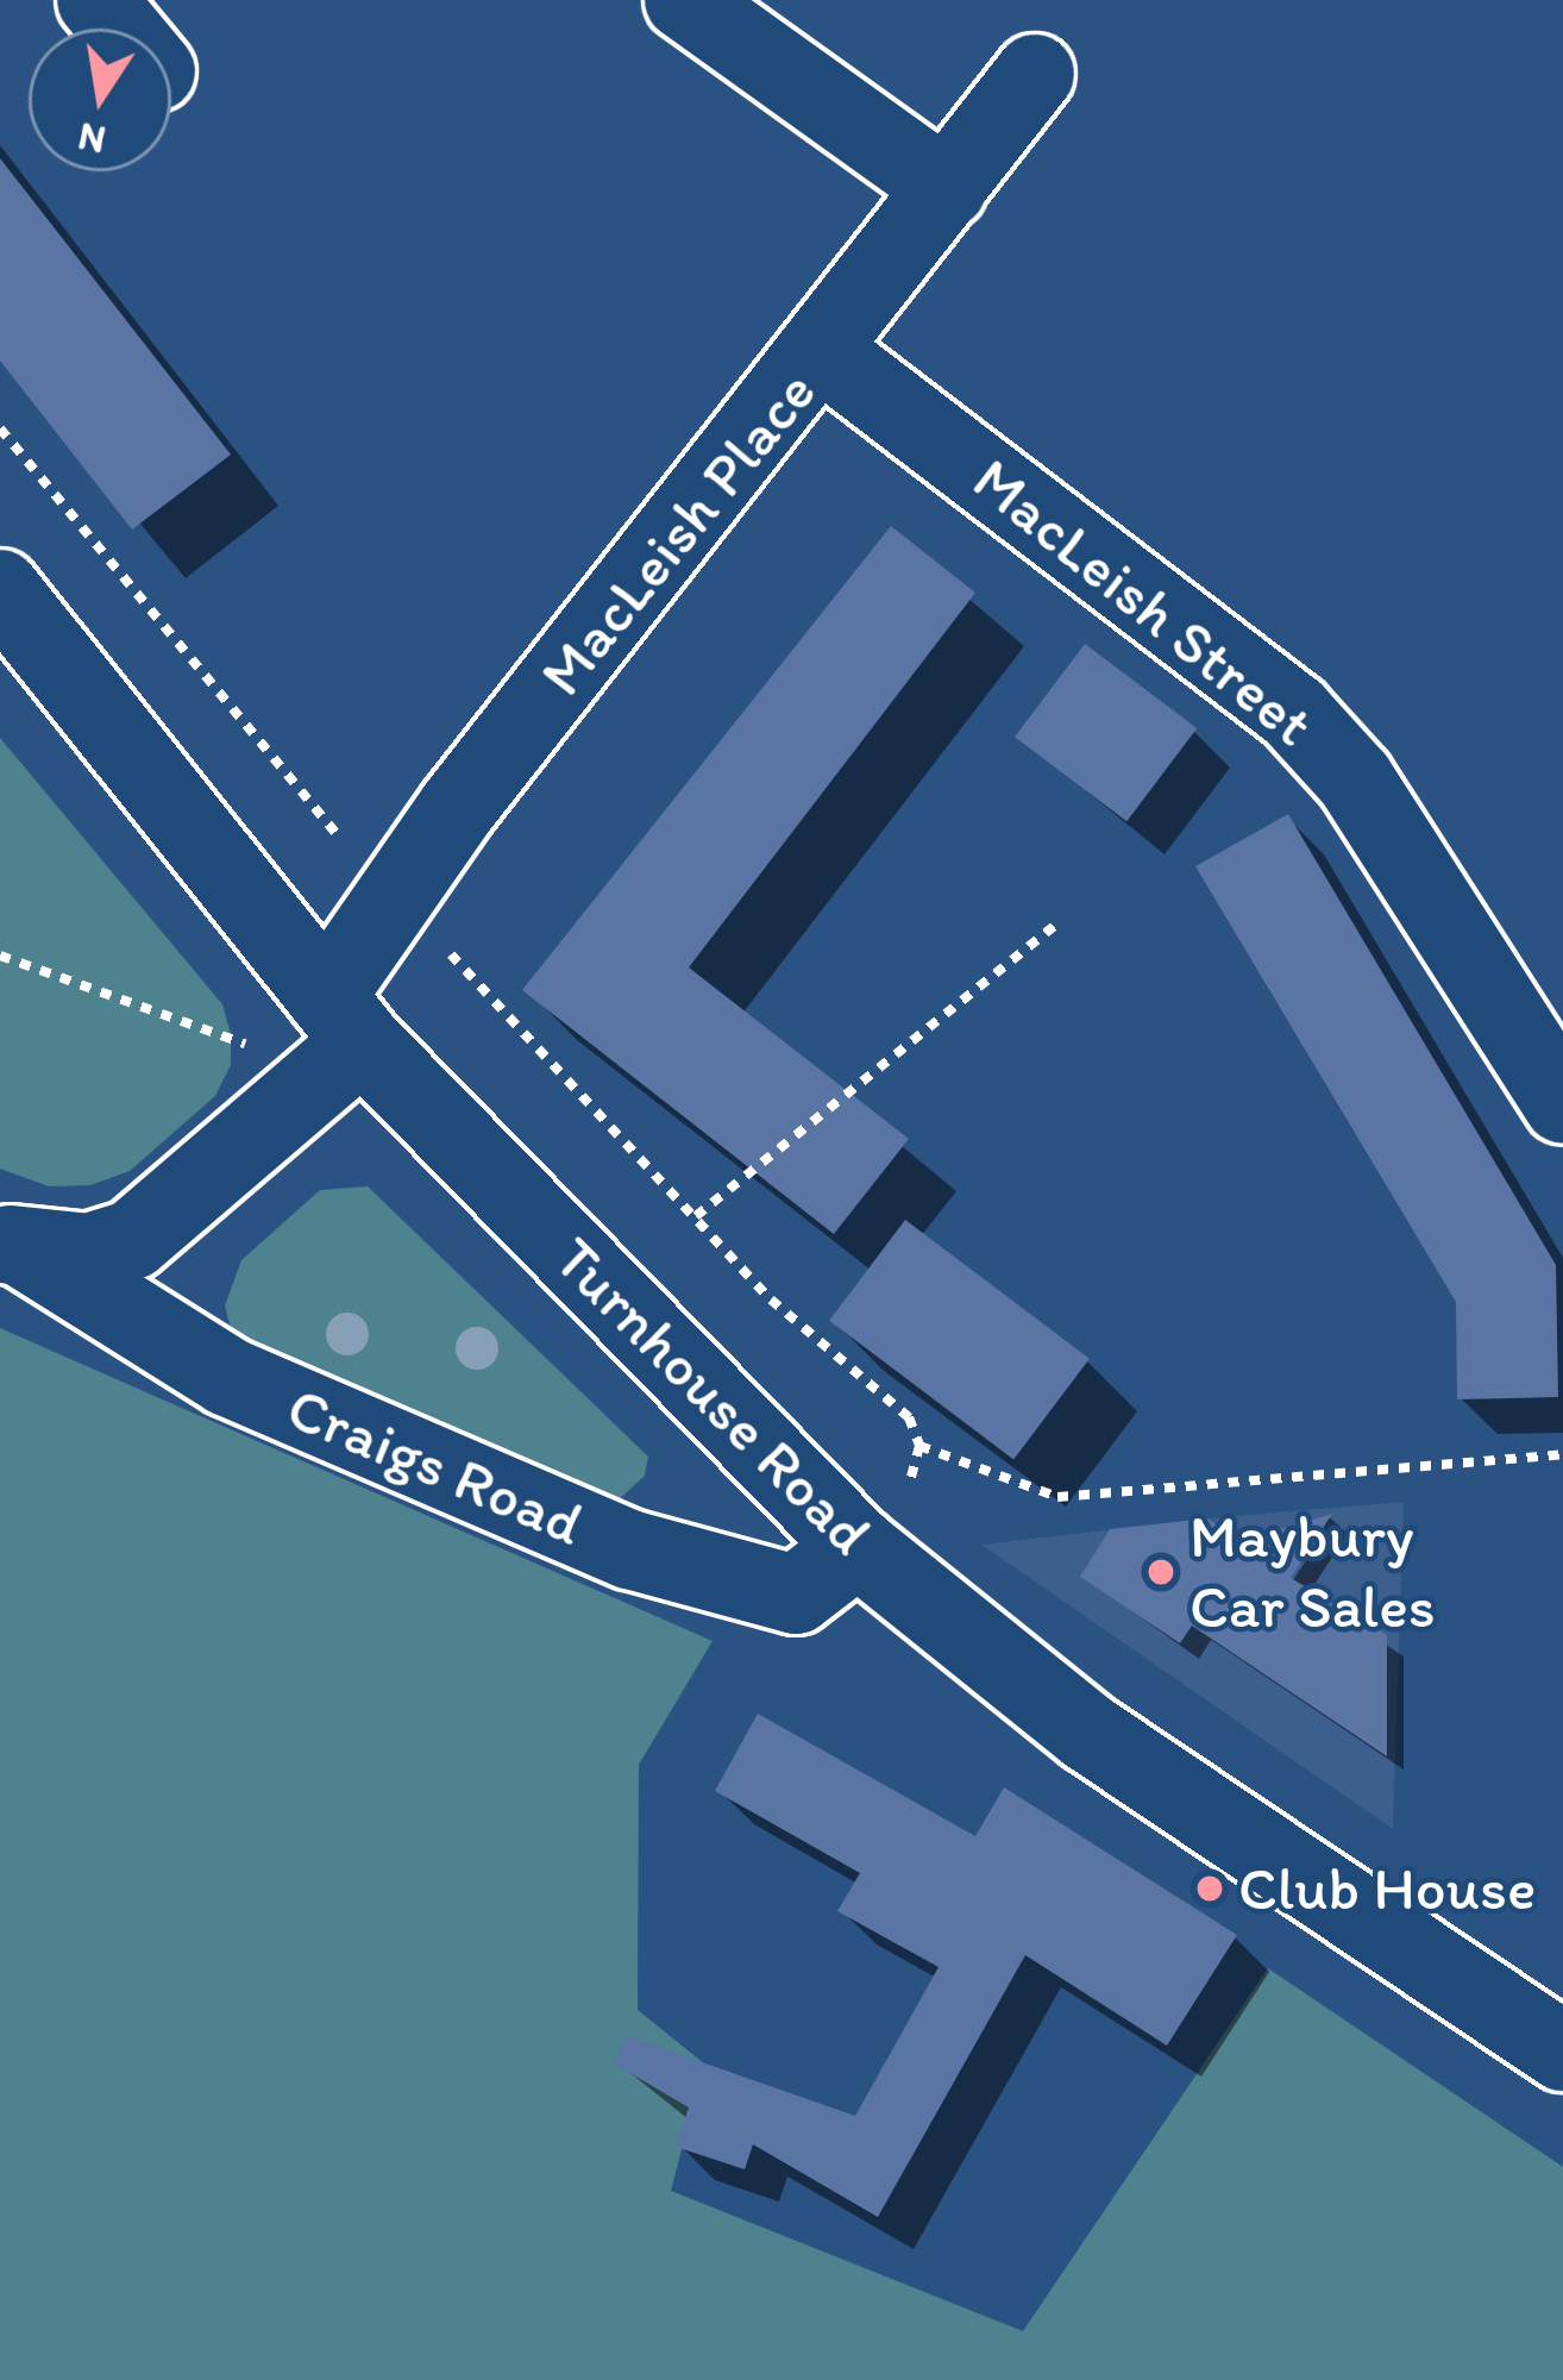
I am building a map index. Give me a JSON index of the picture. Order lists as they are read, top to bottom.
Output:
{
  "streets": {
    "street": [
      "MacLeish Place",
      "MacLeish Street",
      "Turnhouse Road",
      "Craigs Road"
    ]
  },
  "crossings": [
    ["MacLeish Place", "MacLeish Street"],
    ["MacLeish Place", "Turnhouse Road"],
    ["MacLeish Place", "Craigs Road"],
    ["Turnhouse Road", "Craigs Road"]
  ],
  "places": ["Maybury Car Sales", "Club House"],
  "north": "bottom"
}
